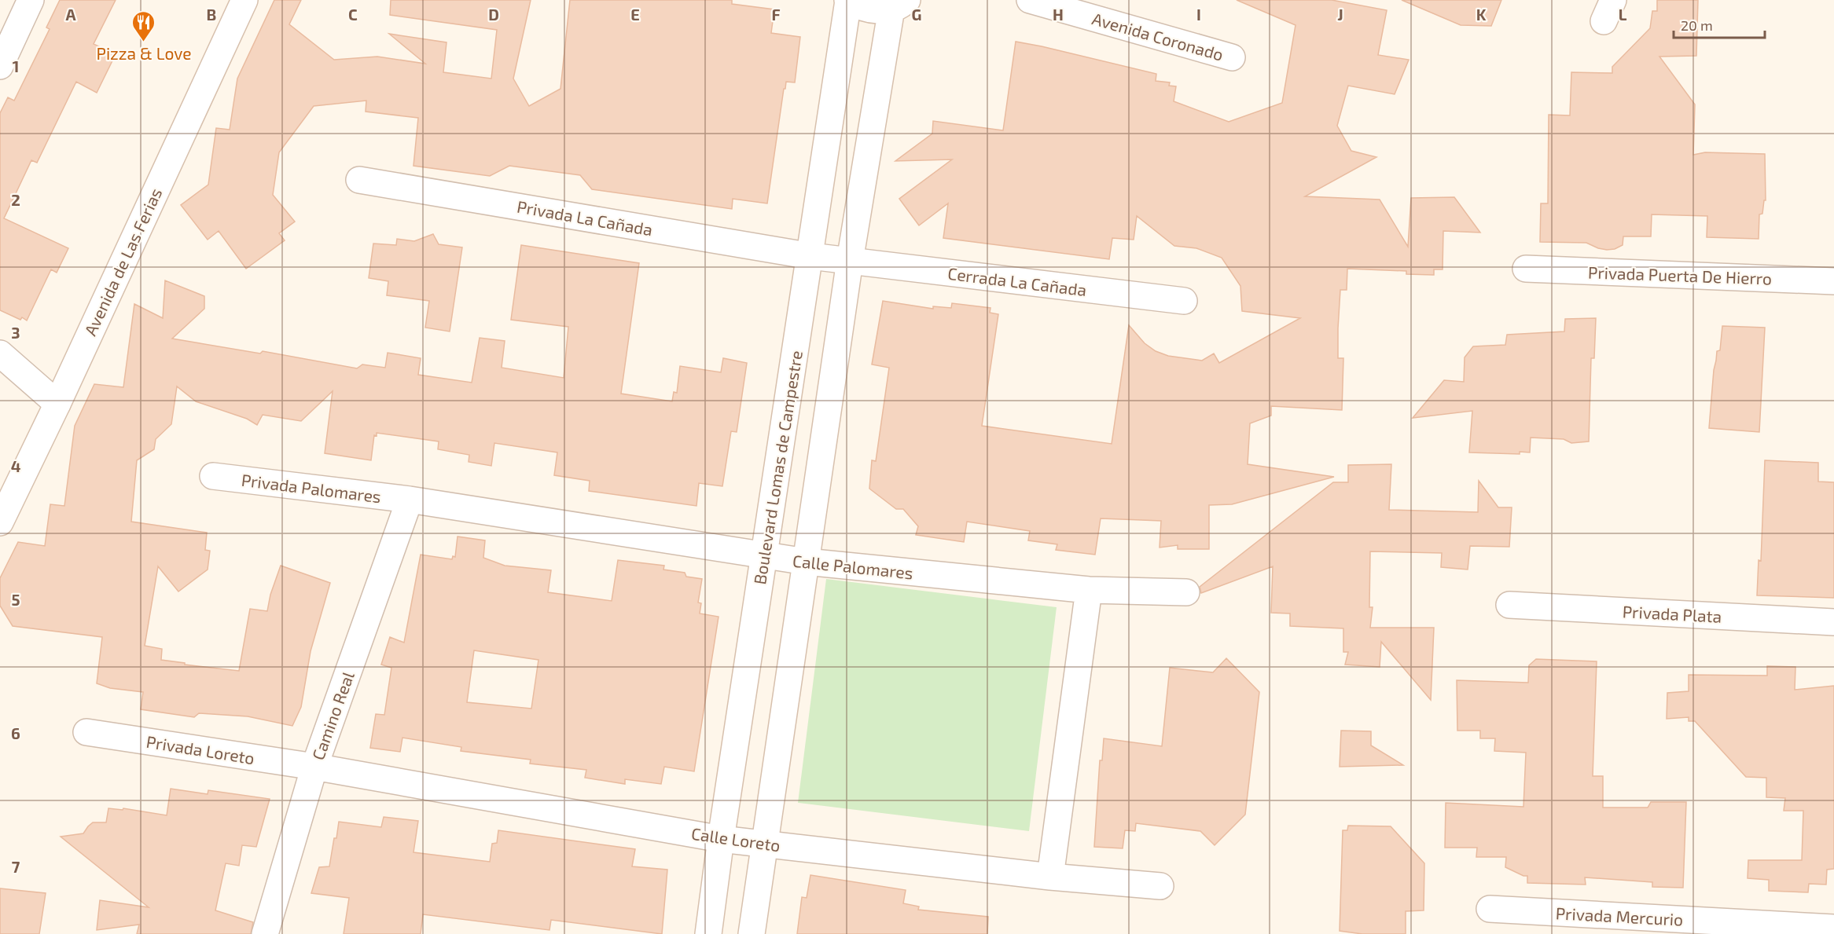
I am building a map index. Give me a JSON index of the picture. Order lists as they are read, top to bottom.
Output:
{
  "streets": {
    "street": [
      "Avenida Coronado",
      "Privada La Cañada",
      "Avenida de Las Ferias",
      "Privada Puerta De Hierro",
      "Cerrada La Cañada",
      "Boulevard Lomas de Campestre",
      "Privada Palomares",
      "Calle Palomares",
      "Privada Plata",
      "Camino Real",
      "Privada Loreto",
      "Calle Loreto",
      "Privada Mercurio"
    ]
  },
  "crossings": [
    ["Privada La Cañada", "Cerrada La Cañada"],
    ["Privada La Cañada", "Boulevard Lomas de Campestre"],
    ["Boulevard Lomas de Campestre", "Calle Palomares"],
    ["Boulevard Lomas de Campestre", "Calle Loreto"],
    ["Privada Palomares", "Calle Palomares"],
    ["Privada Palomares", "Camino Real"],
    ["Calle Palomares", "Camino Real"],
    ["Camino Real", "Privada Loreto"],
    ["Camino Real", "Calle Loreto"],
    ["Privada Loreto", "Calle Loreto"]
  ],
  "places": {
    "restaurant": ["Pizza & Love"]
  },
  "scale_bar": "20 m",
  "grid": {
    "columns": [
      "A",
      "B",
      "C",
      "D",
      "E",
      "F",
      "G",
      "H",
      "I",
      "J",
      "K",
      "L"
    ],
    "rows": [
      "1",
      "2",
      "3",
      "4",
      "5",
      "6",
      "7"
    ]
  }
}
